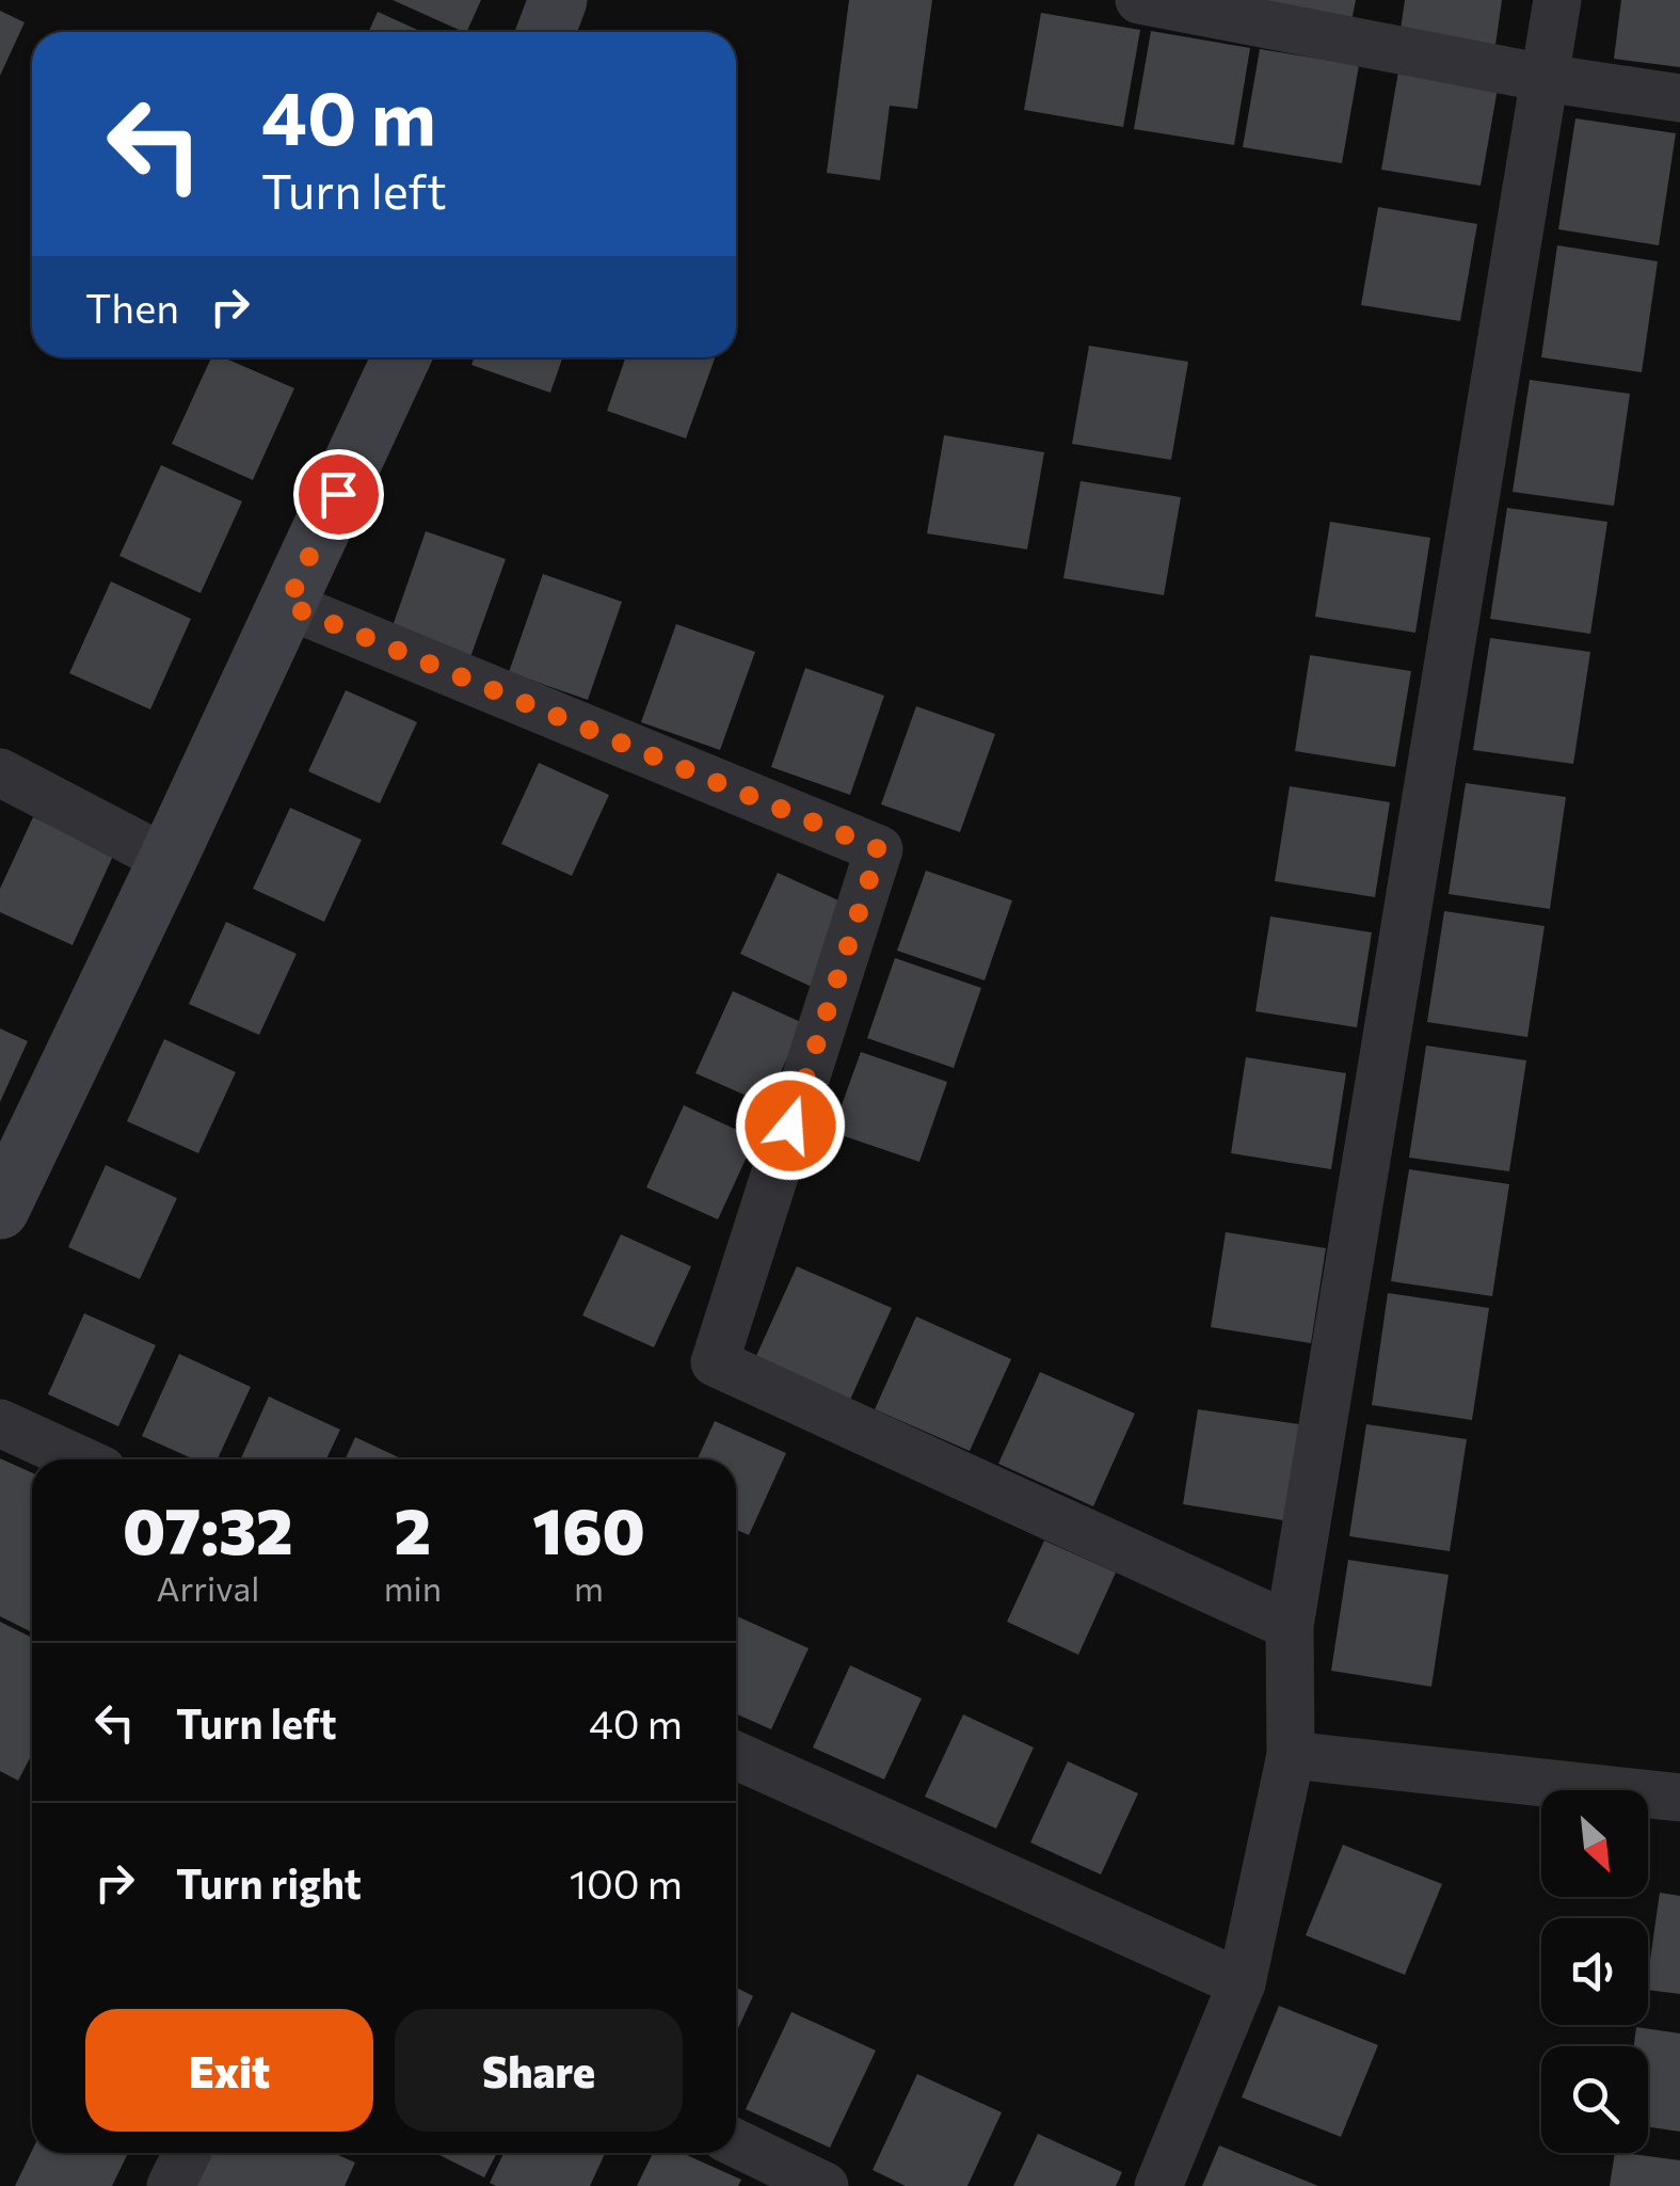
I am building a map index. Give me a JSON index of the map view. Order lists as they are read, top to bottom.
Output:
{
  "north": "bottom right",
  "page": {
    "turn": ["40 m", "Turn left"],
    "then": "Then",
    "eta": [
      "07:32",
      "Arrival",
      "2",
      "min",
      "160",
      "m"
    ],
    "list": [
      {
        "name": "Turn left",
        "value": "40 m"
      },
      {
        "name": "Turn right",
        "value": "100 m"
      }
    ],
    "buttons": ["Exit", "Share"]
  }
}
